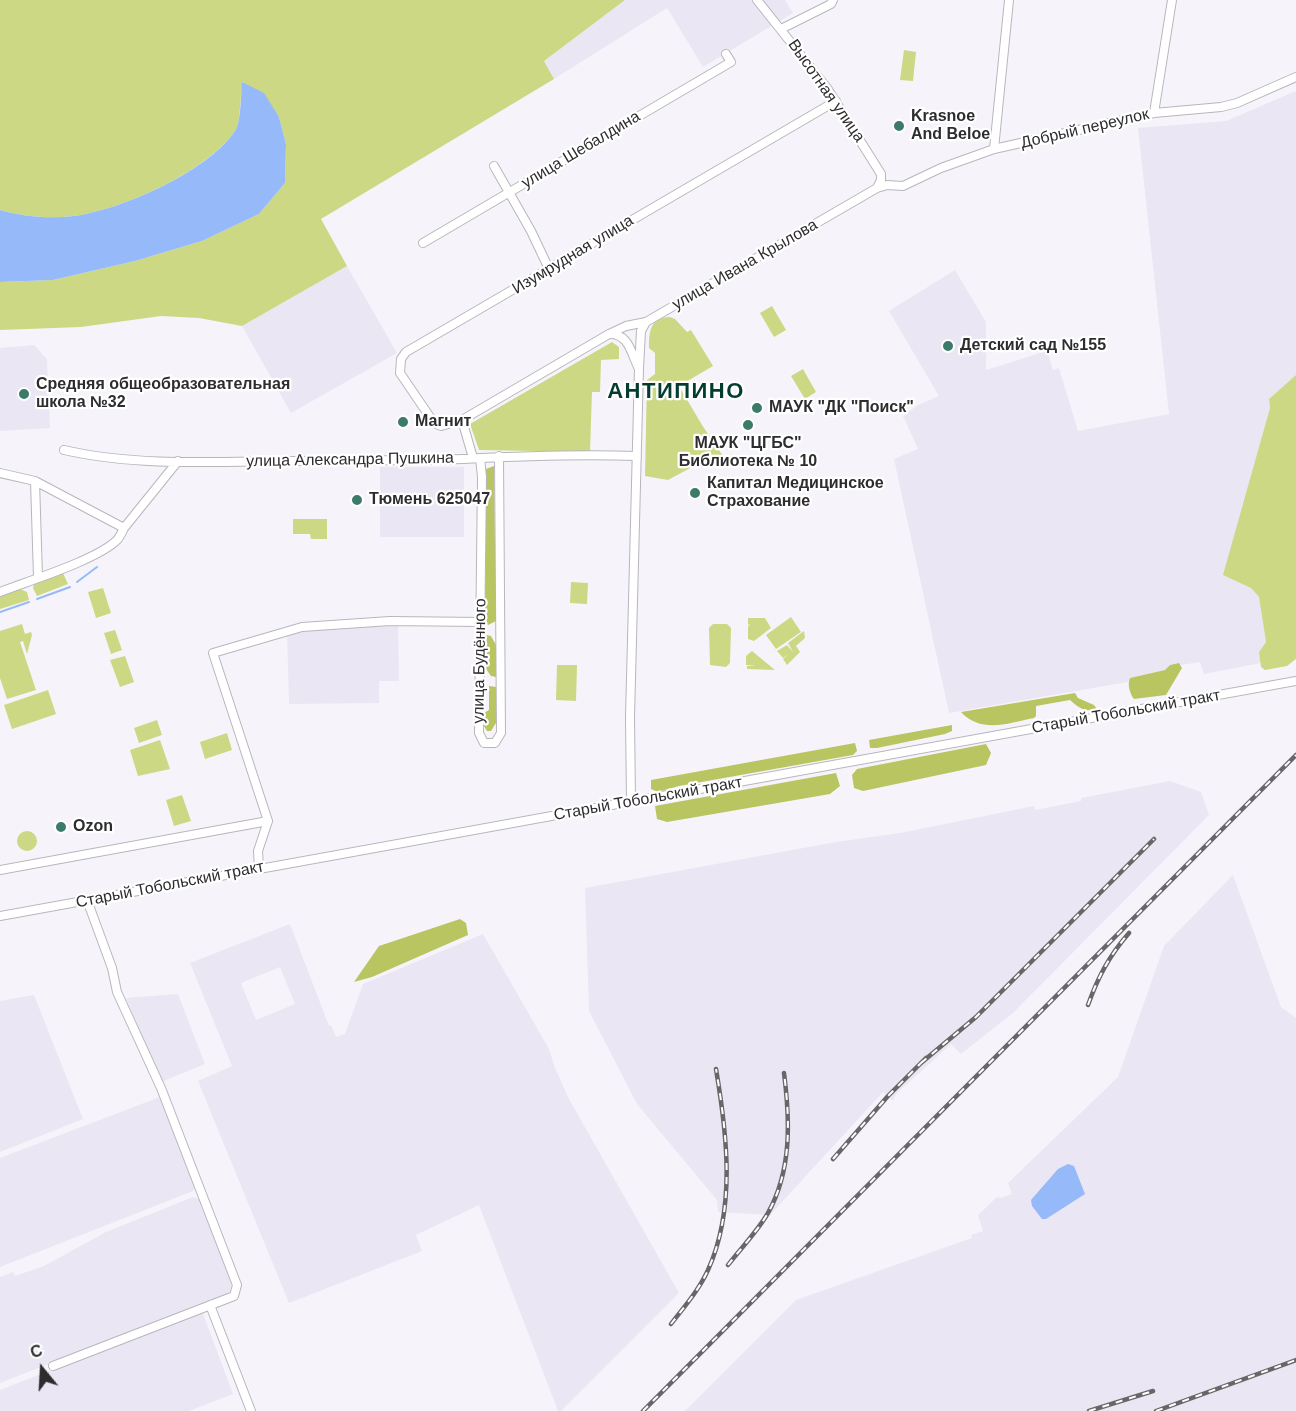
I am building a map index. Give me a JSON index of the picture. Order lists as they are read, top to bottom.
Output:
{
  "streets": {
    "street": [
      "Высотная улица",
      "Добрый переулок",
      "улица Шебалдина",
      "Изумрудная улица",
      "улица Ивана Крылова",
      "улица Александра Пушкина",
      "улица Будённого",
      "Старый Тобольский тракт"
    ]
  },
  "crossings": [
    ["Высотная улица", "Добрый переулок"],
    ["Высотная улица", "Изумрудная улица"],
    ["Высотная улица", "улица Ивана Крылова"],
    ["Добрый переулок", "улица Ивана Крылова"],
    ["Изумрудная улица", "улица Ивана Крылова"],
    ["Изумрудная улица", "улица Будённого"],
    ["улица Ивана Крылова", "улица Будённого"],
    ["улица Александра Пушкина", "улица Будённого"]
  ],
  "districts": ["АНТИПИНО"],
  "places": [
    "Krasnoe And Beloe",
    "Детский сад №155",
    "Средняя общеобразовательная школа №32",
    "МАУК \"ДК \"Поиск\"",
    "Магнит",
    "МАУК \"ЦГБС\" Библиотека № 10",
    "Капитал Медицинское Страхование",
    "Тюмень 625047",
    "Ozon"
  ],
  "north": "top"
}
